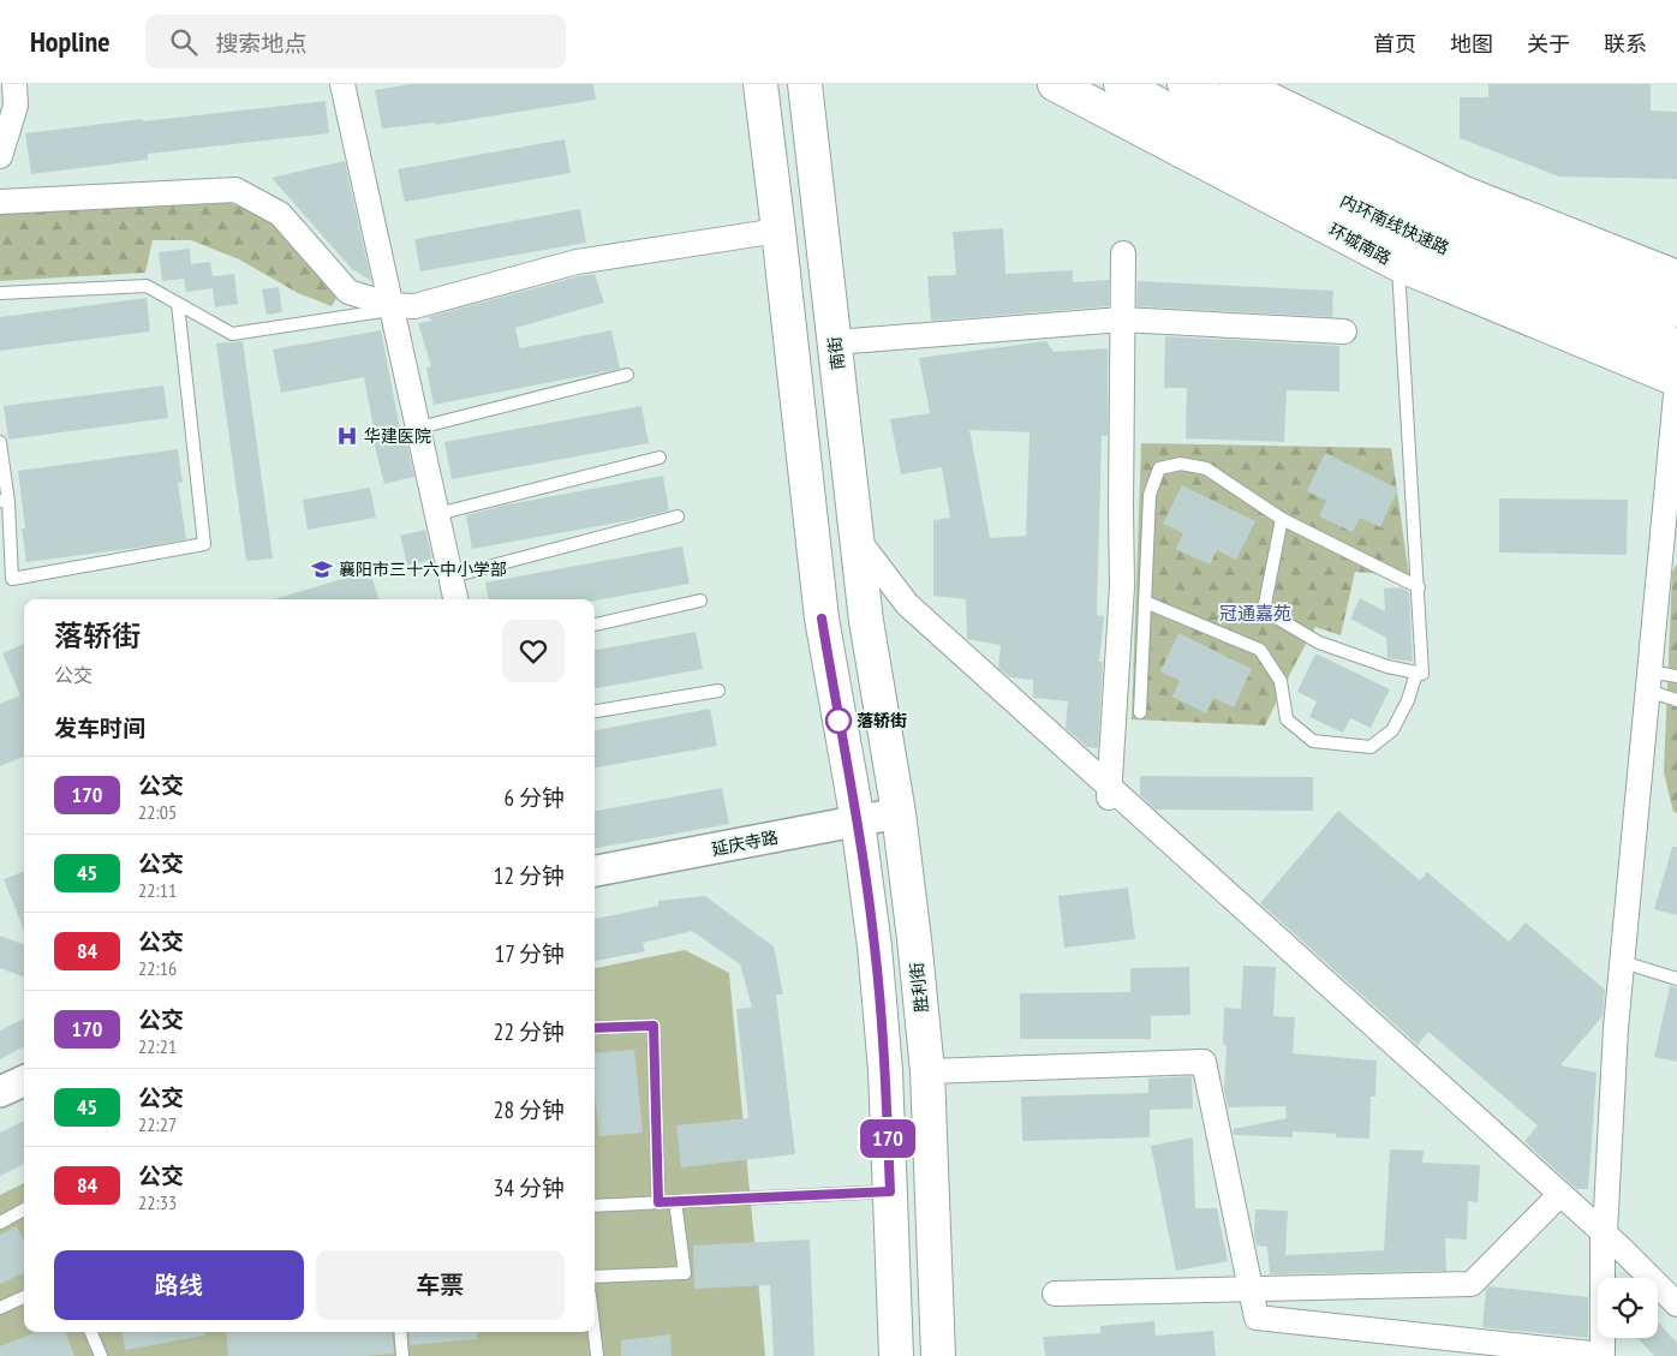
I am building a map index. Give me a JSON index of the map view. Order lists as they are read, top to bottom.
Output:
{
  "streets": {
    "highway": [
      "内环南线快速路",
      "环城南路",
      "南街",
      "胜利街"
    ],
    "street": ["延庆寺路"]
  },
  "crossings": [
    ["南街", "胜利街"],
    ["延庆寺路", "胜利街"]
  ],
  "districts": ["冠通嘉苑"],
  "places": {
    "hospital": ["华建医院"],
    "school or university": ["襄阳市三十六中小学部"],
    "other": ["落轿街"]
  },
  "lines": ["bus line 170"],
  "page": {
    "header": "Hopline",
    "search": "搜索地点",
    "nav": [
      "首页",
      "地图",
      "关于",
      "联系"
    ],
    "on_map": "170",
    "heading": [
      ["落轿街", "公交"],
      "发车时间"
    ],
    "list": [
      {
        "mark": "170",
        "name": "公交",
        "note": "22:05",
        "value": "6 分钟"
      },
      {
        "mark": "45",
        "name": "公交",
        "note": "22:11",
        "value": "12 分钟"
      },
      {
        "mark": "84",
        "name": "公交",
        "note": "22:16",
        "value": "17 分钟"
      },
      {
        "mark": "170",
        "name": "公交",
        "note": "22:21",
        "value": "22 分钟"
      },
      {
        "mark": "45",
        "name": "公交",
        "note": "22:27",
        "value": "28 分钟"
      },
      {
        "mark": "84",
        "name": "公交",
        "note": "22:33",
        "value": "34 分钟"
      }
    ],
    "buttons": ["路线", "车票"]
  }
}
